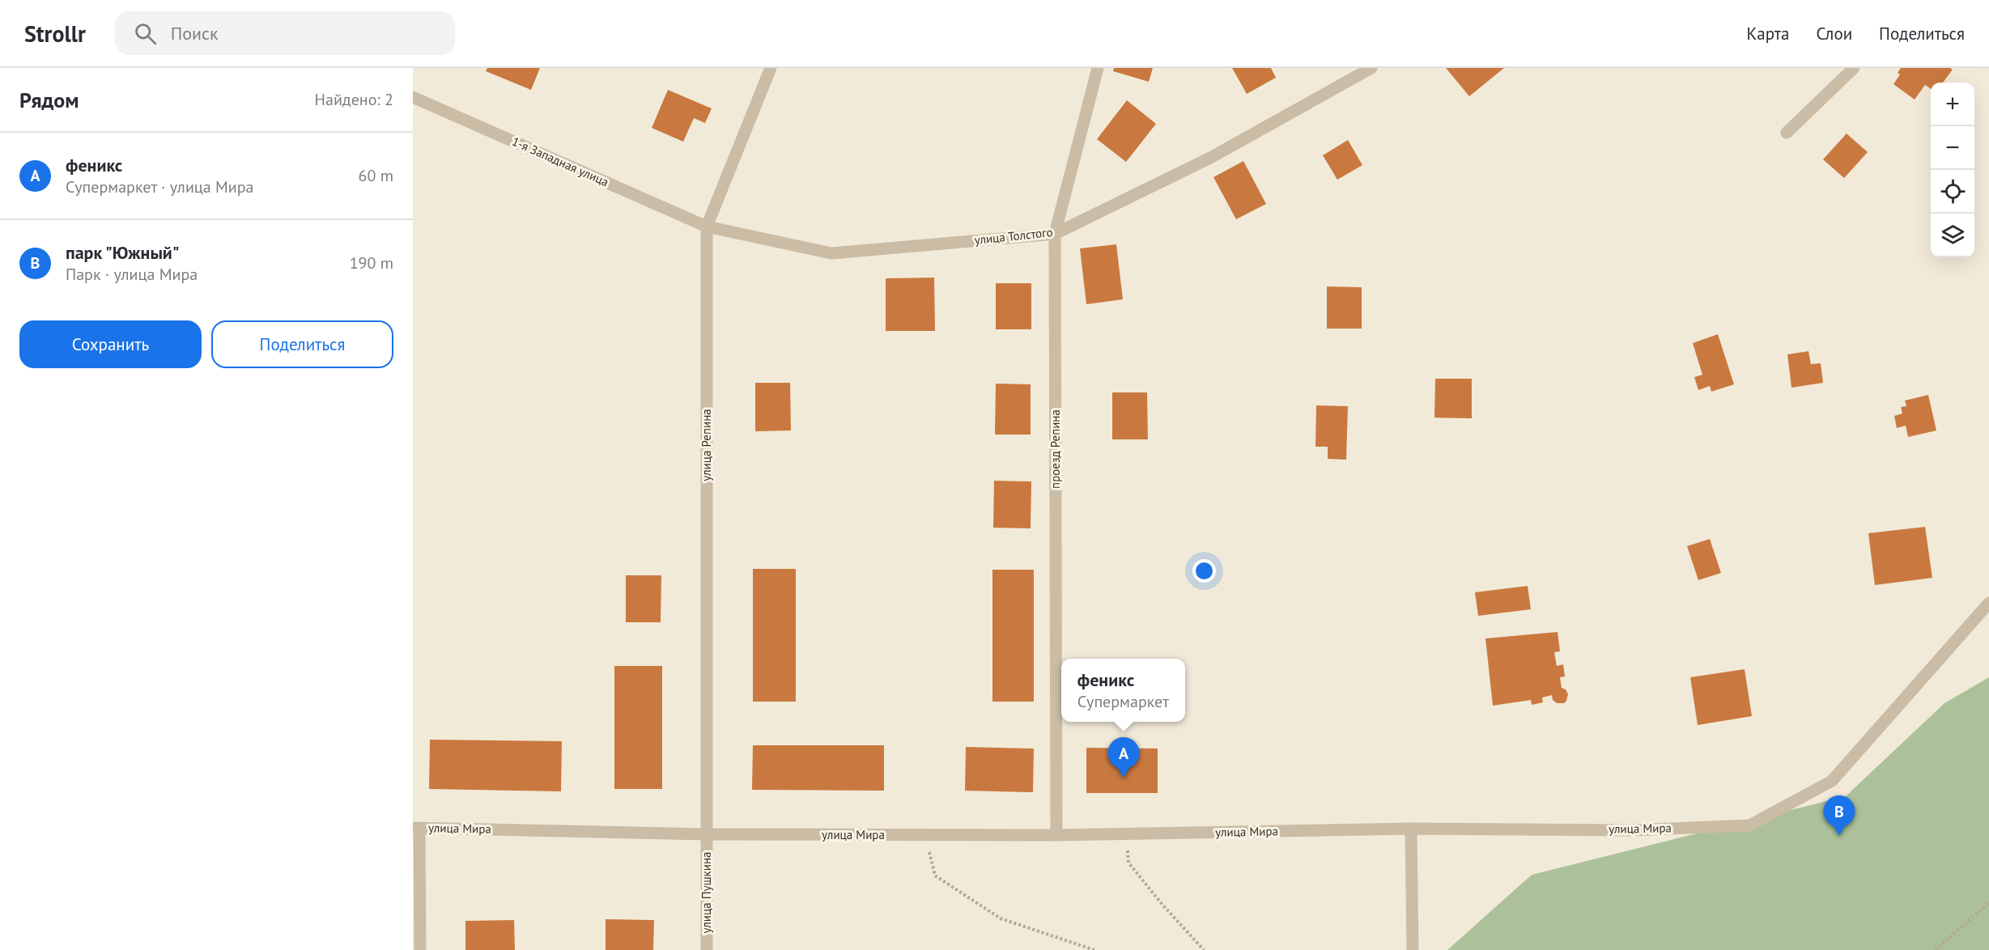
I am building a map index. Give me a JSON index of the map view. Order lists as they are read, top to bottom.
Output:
{
  "streets": {
    "street": [
      "1-я Западная улица",
      "улица Толстого",
      "улица Репина",
      "проезд Репина",
      "улица Мира",
      "улица Пушкина"
    ]
  },
  "crossings": [
    ["1-я Западная улица", "улица Толстого"],
    ["1-я Западная улица", "улица Репина"],
    ["улица Толстого", "улица Репина"],
    ["улица Толстого", "проезд Репина"],
    ["улица Репина", "улица Мира"],
    ["улица Репина", "улица Пушкина"],
    ["проезд Репина", "улица Мира"],
    ["улица Мира", "улица Пушкина"]
  ],
  "page": {
    "header": "Strollr",
    "search": "Поиск",
    "nav": ["Карта", "Слои", "Поделиться"],
    "heading": ["Рядом", "Найдено: 2"],
    "map_buttons": ["+", "−"],
    "list": [
      {
        "mark": "A",
        "name": "феникс",
        "note": "Супермаркет · улица Мира",
        "value": "60 m"
      },
      {
        "mark": "B",
        "name": "парк \"Южный\"",
        "note": "Парк · улица Мира",
        "value": "190 m"
      }
    ],
    "buttons": ["Сохранить", "Поделиться"],
    "popup": ["феникс", "Супермаркет"],
    "pins": ["A", "B"]
  }
}
